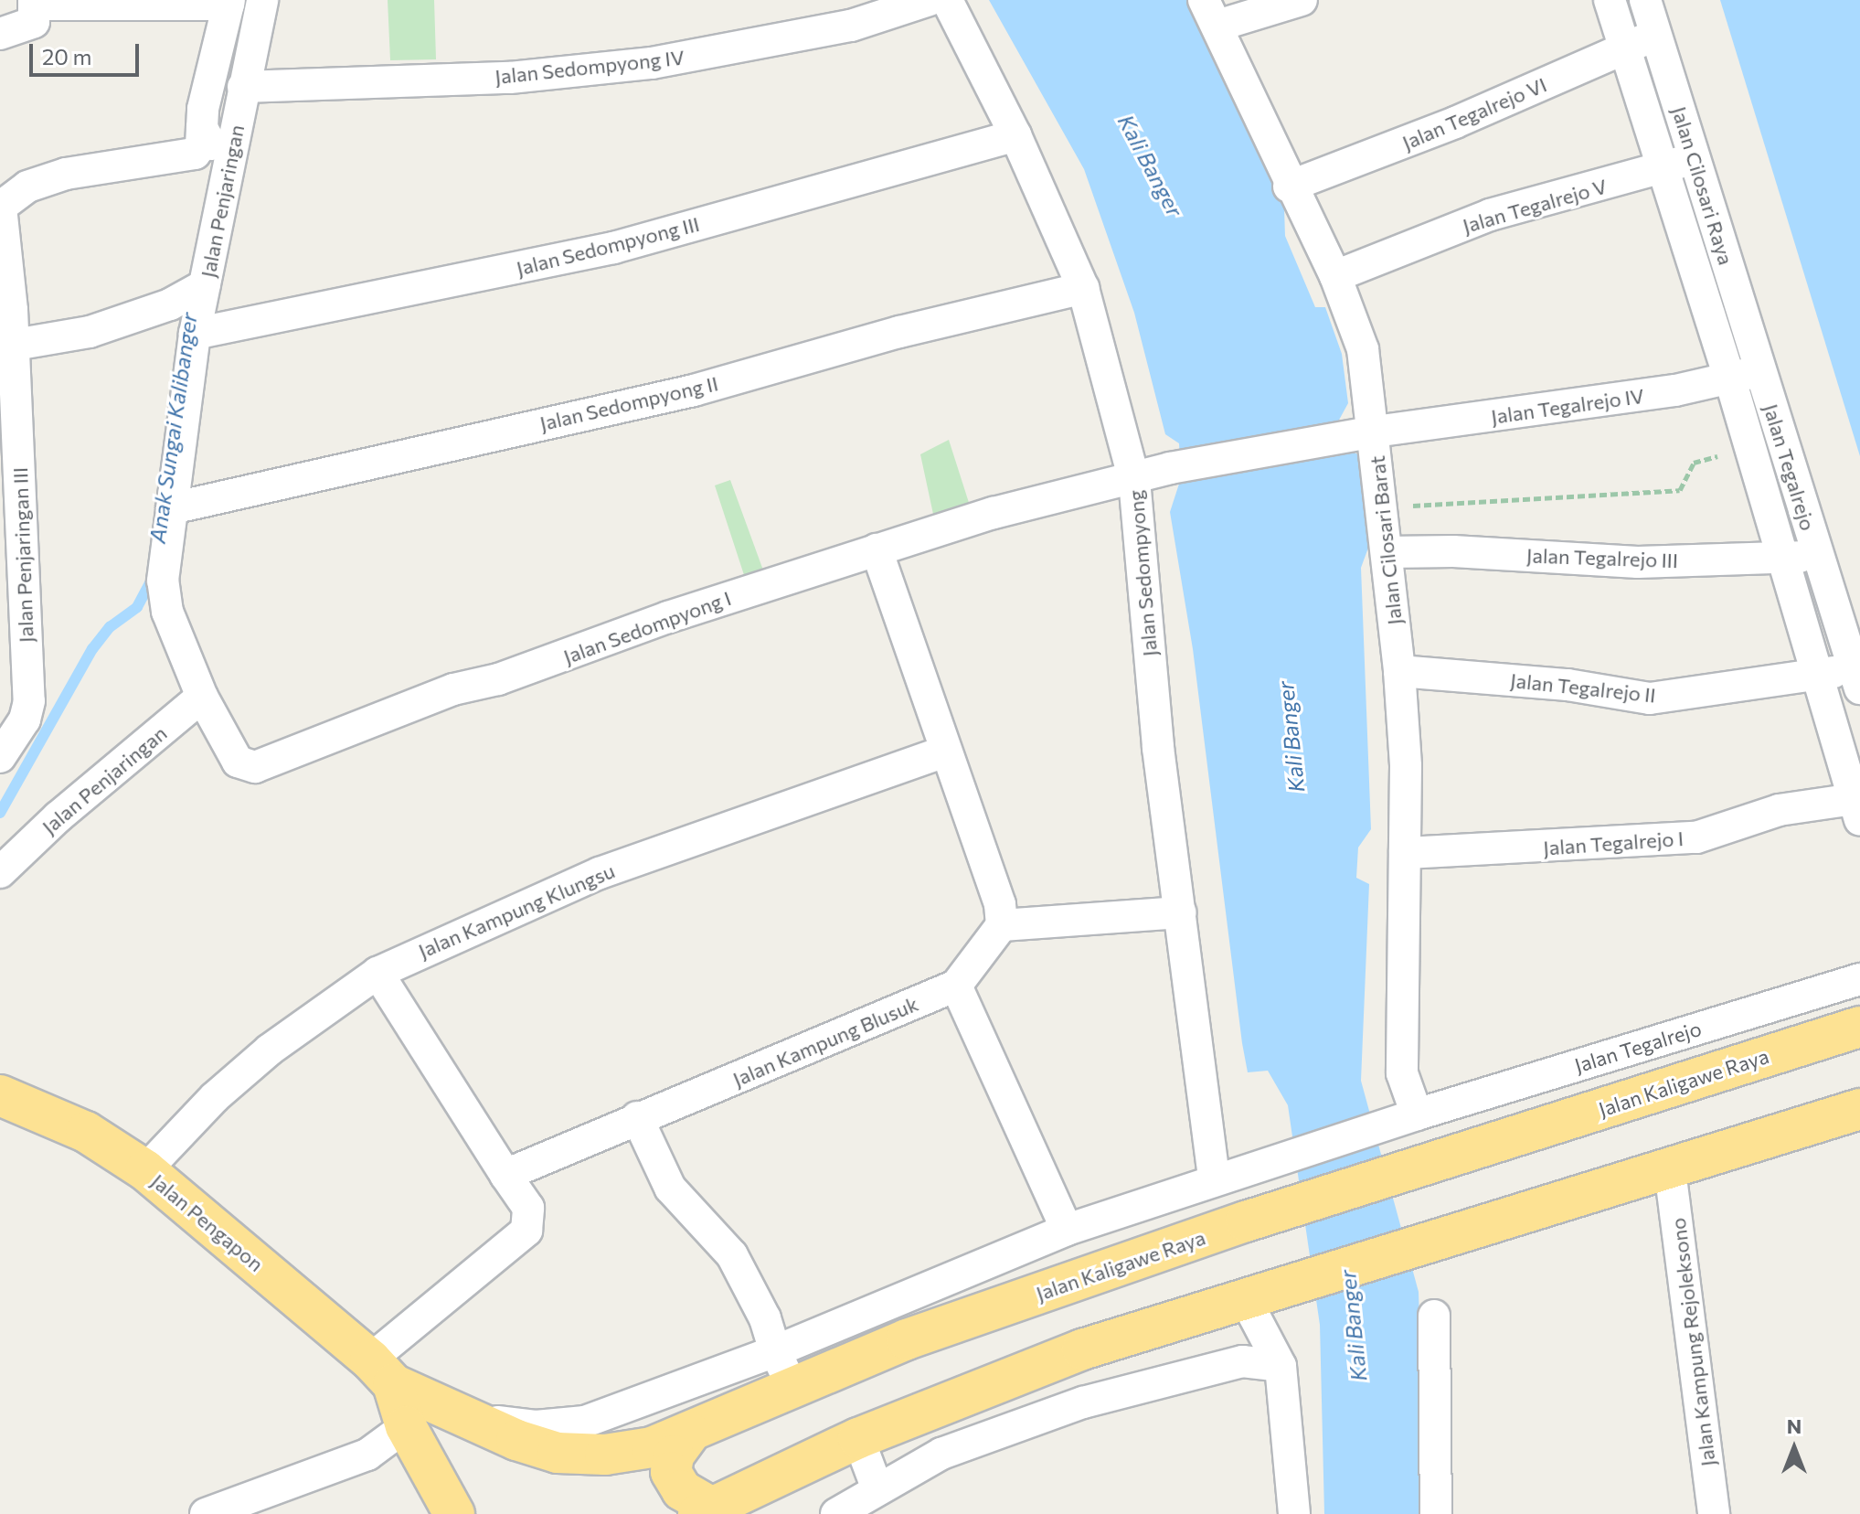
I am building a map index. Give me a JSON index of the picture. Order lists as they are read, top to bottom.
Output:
{
  "streets": {
    "highway": ["Jalan Kaligawe Raya", "Jalan Pengapon"],
    "street": [
      "Jalan Sedompyong IV",
      "Jalan Tegalrejo VI",
      "Jalan Cilosari Raya",
      "Jalan Penjaringan",
      "Jalan Tegalrejo V",
      "Jalan Sedompyong III",
      "Jalan Sedompyong II",
      "Jalan Tegalrejo IV",
      "Jalan Tegalrejo",
      "Jalan Cilosari Barat",
      "Jalan Penjaringan III",
      "Jalan Tegalrejo III",
      "Jalan Sedompyong",
      "Jalan Sedompyong I",
      "Jalan Tegalrejo II",
      "Jalan Tegalrejo I",
      "Jalan Kampung Klungsu",
      "Jalan Kampung Blusuk",
      "Jalan Kampung Rejoleksono"
    ]
  },
  "crossings": [
    ["Jalan Sedompyong IV", "Jalan Penjaringan"],
    ["Jalan Tegalrejo VI", "Jalan Cilosari Raya"],
    ["Jalan Tegalrejo VI", "Jalan Cilosari Barat"],
    ["Jalan Cilosari Raya", "Jalan Tegalrejo V"],
    ["Jalan Cilosari Raya", "Jalan Tegalrejo IV"],
    ["Jalan Cilosari Raya", "Jalan Tegalrejo"],
    ["Jalan Penjaringan", "Jalan Sedompyong III"],
    ["Jalan Penjaringan", "Jalan Sedompyong II"],
    ["Jalan Penjaringan", "Jalan Penjaringan III"],
    ["Jalan Penjaringan", "Jalan Sedompyong I"],
    ["Jalan Tegalrejo V", "Jalan Cilosari Barat"],
    ["Jalan Sedompyong III", "Jalan Sedompyong"],
    ["Jalan Sedompyong II", "Jalan Sedompyong"],
    ["Jalan Tegalrejo IV", "Jalan Tegalrejo"],
    ["Jalan Tegalrejo IV", "Jalan Cilosari Barat"],
    ["Jalan Tegalrejo IV", "Jalan Sedompyong I"],
    ["Jalan Tegalrejo", "Jalan Cilosari Barat"],
    ["Jalan Tegalrejo", "Jalan Tegalrejo III"],
    ["Jalan Tegalrejo", "Jalan Sedompyong"],
    ["Jalan Tegalrejo", "Jalan Tegalrejo II"],
    ["Jalan Tegalrejo", "Jalan Kaligawe Raya"],
    ["Jalan Cilosari Barat", "Jalan Tegalrejo III"],
    ["Jalan Cilosari Barat", "Jalan Tegalrejo II"],
    ["Jalan Cilosari Barat", "Jalan Tegalrejo I"],
    ["Jalan Sedompyong", "Jalan Sedompyong I"],
    ["Jalan Kampung Klungsu", "Jalan Pengapon"],
    ["Jalan Kaligawe Raya", "Jalan Pengapon"]
  ],
  "water": ["Kali Banger", "Anak Sungai Kalibanger"],
  "scale_bar": "20 m",
  "north": "top"
}
